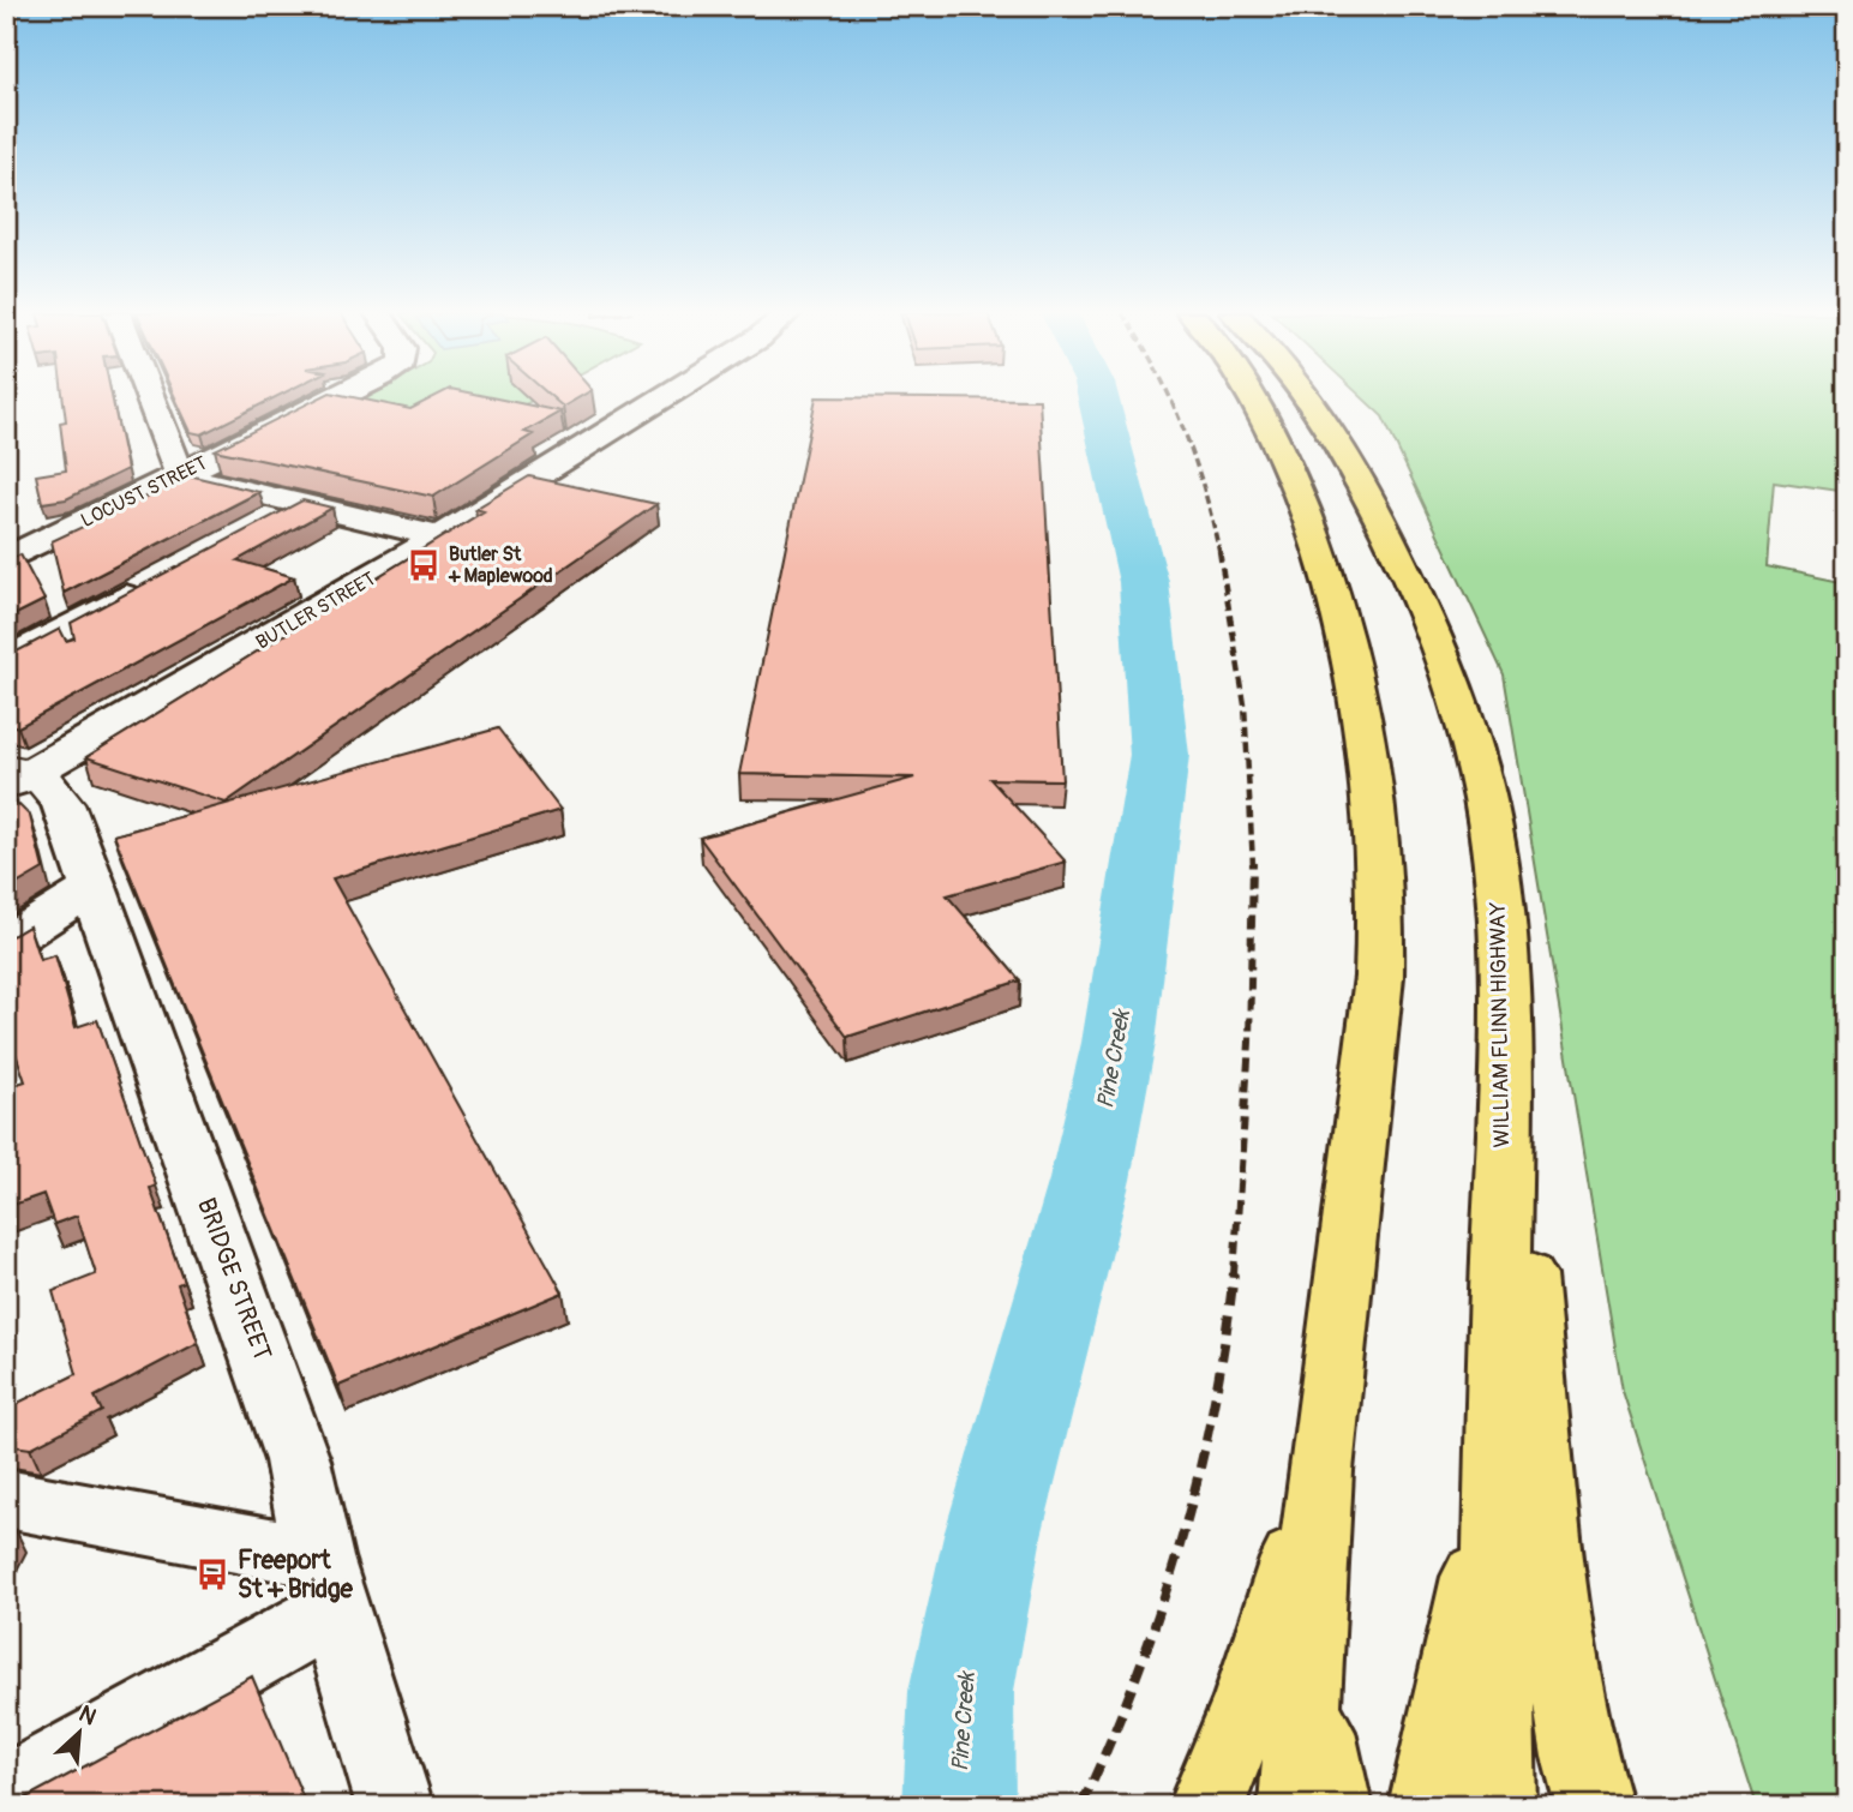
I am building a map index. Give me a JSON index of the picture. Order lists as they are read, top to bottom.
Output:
{
  "streets": {
    "highway": ["WILLIAM FLINN HIGHWAY"],
    "street": ["LOCUST STREET", "BUTLER STREET", "BRIDGE STREET"]
  },
  "crossings": [
    ["BUTLER STREET", "BRIDGE STREET"]
  ],
  "water": ["Pine Creek"],
  "places": {
    "bus stop": ["Butler St + Maplewood", "Freeport St + Bridge"]
  },
  "north": "top right"
}
